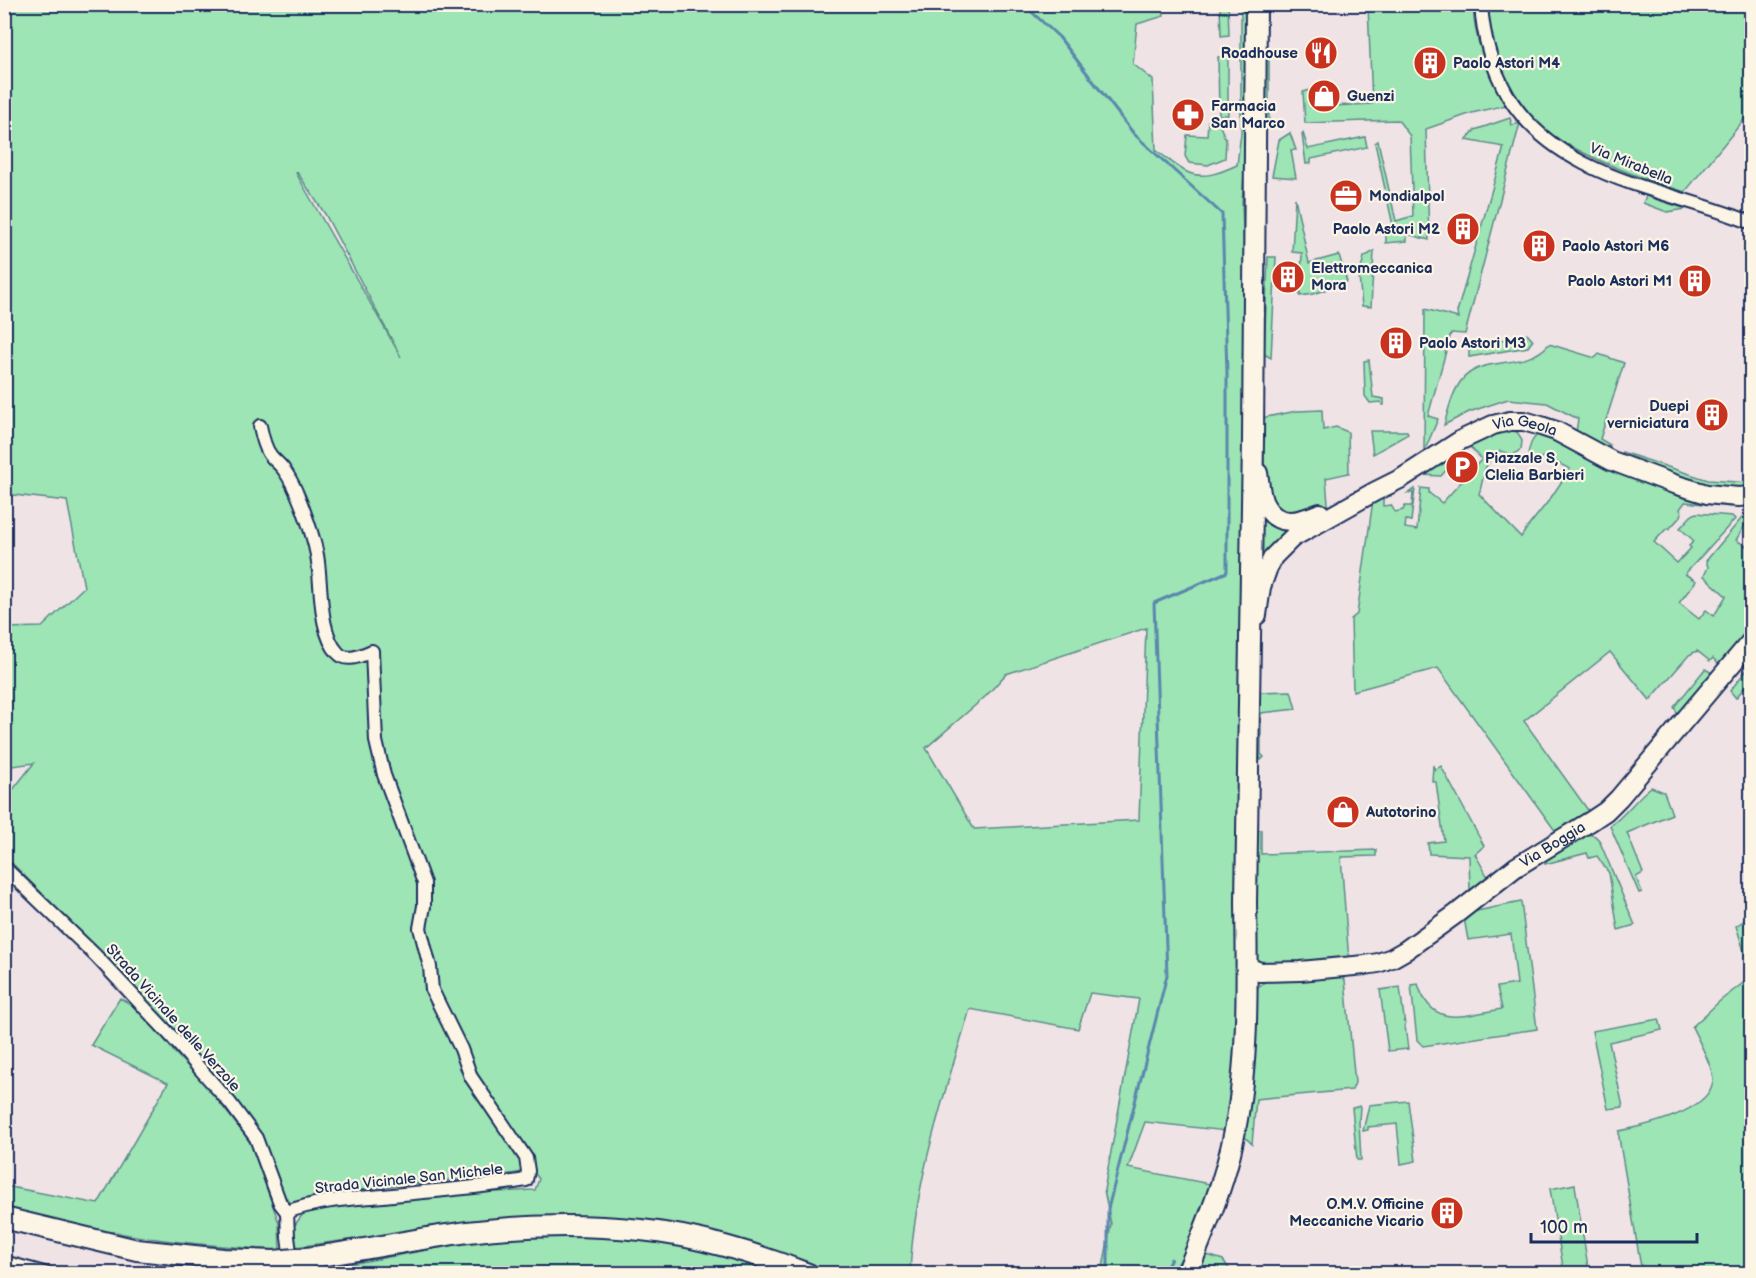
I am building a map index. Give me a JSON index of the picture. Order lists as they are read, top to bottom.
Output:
{
  "streets": {
    "street": [
      "Via Mirabella",
      "Via Geola",
      "Via Boggia",
      "Strada Vicinale delle Verzole",
      "Strada Vicinale San Michele"
    ]
  },
  "crossings": [
    ["Strada Vicinale delle Verzole", "Strada Vicinale San Michele"]
  ],
  "places": {
    "restaurant": ["Roadhouse"],
    "building": [
      "Paolo Astori M4",
      "Paolo Astori M2",
      "Paolo Astori M6",
      "Elettromeccanica Mora",
      "Paolo Astori M1",
      "Paolo Astori M3",
      "Duepi verniciatura",
      "O.M.V. Officine Meccaniche Vicario"
    ],
    "shop": ["Guenzi", "Autotorino"],
    "pharmacy": ["Farmacia San Marco"],
    "office": ["Mondialpol"],
    "parking": ["Piazzale S, Clelia Barbieri"]
  },
  "scale_bar": "100 m"
}
